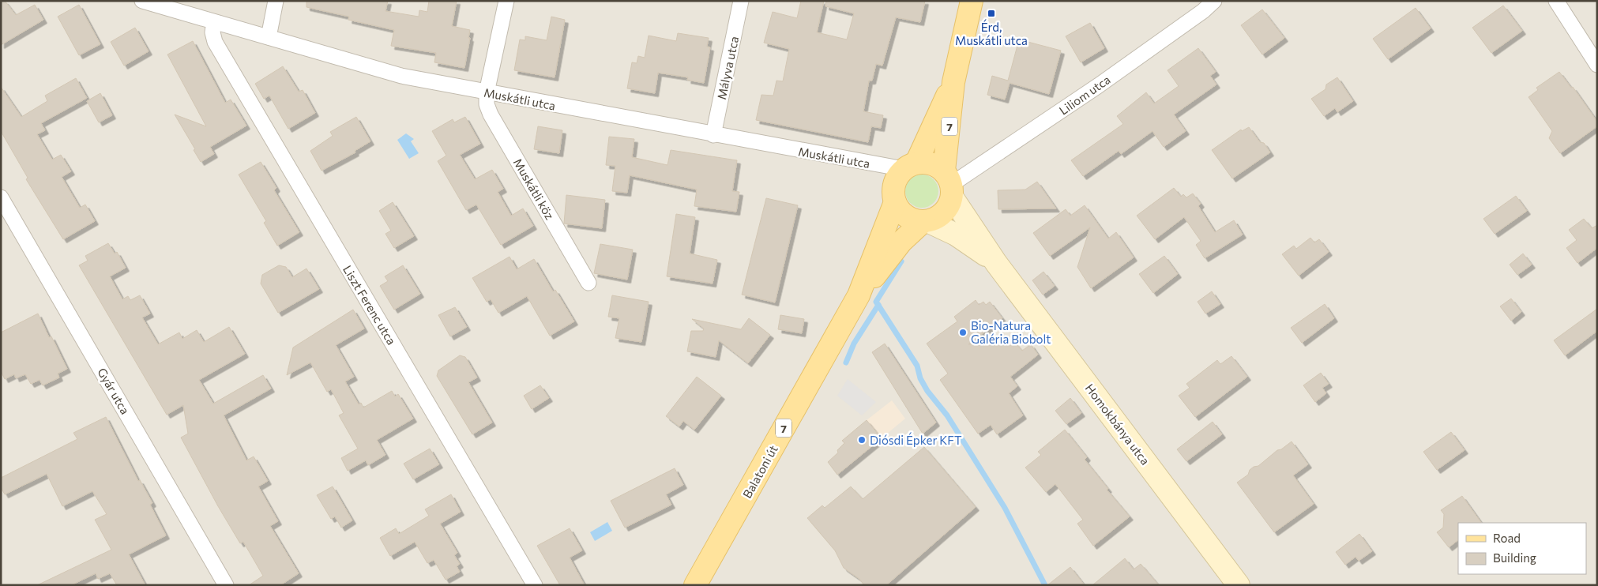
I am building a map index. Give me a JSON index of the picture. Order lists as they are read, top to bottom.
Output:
{
  "streets": {
    "main road": ["7", "Balatoni út"],
    "street": [
      "Mályva utca",
      "Liliom utca",
      "Muskátli utca",
      "Muskátli köz",
      "Liszt Ferenc utca",
      "Gyár utca",
      "Homokbánya utca"
    ]
  },
  "crossings": [
    ["Mályva utca", "Muskátli utca"],
    ["Liliom utca", "Muskátli utca"],
    ["Liliom utca", "7"],
    ["Liliom utca", "Homokbánya utca"],
    ["Liliom utca", "Balatoni út"],
    ["Muskátli utca", "7"],
    ["Muskátli utca", "Muskátli köz"],
    ["Muskátli utca", "Liszt Ferenc utca"],
    ["Muskátli utca", "Homokbánya utca"],
    ["Muskátli utca", "Balatoni út"],
    ["7", "Homokbánya utca"],
    ["7", "Balatoni út"],
    ["Homokbánya utca", "Balatoni út"]
  ],
  "places": {
    "transit": ["Érd, Muskátli utca"],
    "other": ["Bio-Natura Galéria Biobolt", "Diósdi Épker KFT"]
  },
  "legend": ["Road", "Building"]
}
